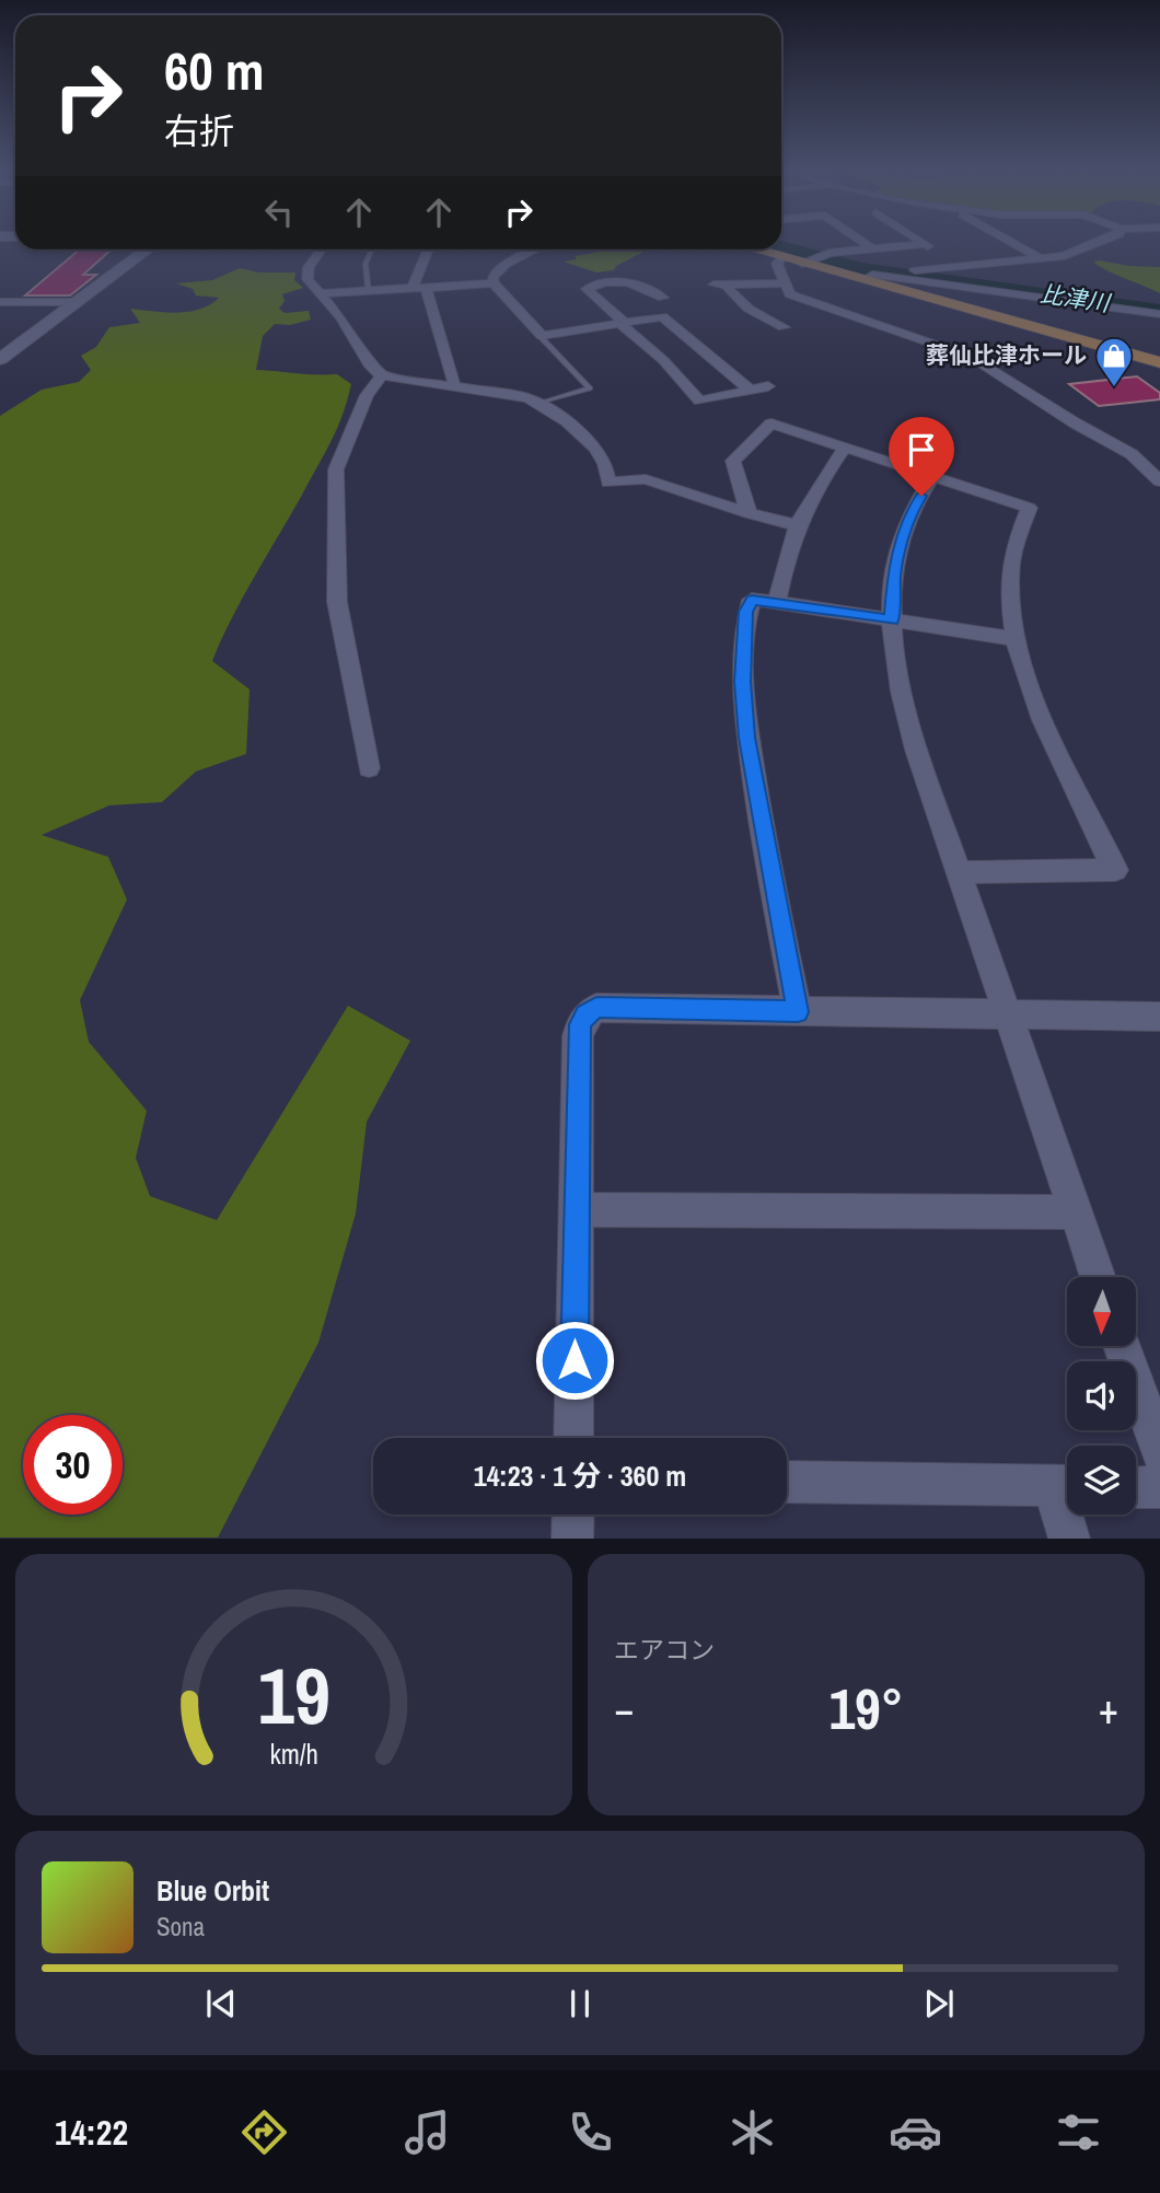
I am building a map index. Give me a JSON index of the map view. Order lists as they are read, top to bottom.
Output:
{
  "water": ["比津川"],
  "places": {
    "shop": ["葬仙比津ホール"]
  },
  "north": "bottom",
  "page": {
    "turn": ["60 m", "右折"],
    "limit": "30",
    "trip": "14:23 · 1 分 · 360 m",
    "tile": "エアコン",
    "heat": ["−", "19°", "+"],
    "song": ["Blue Orbit", "Sona"],
    "tabs": "14:22",
    "gauge": ["19", "km/h"]
  }
}
